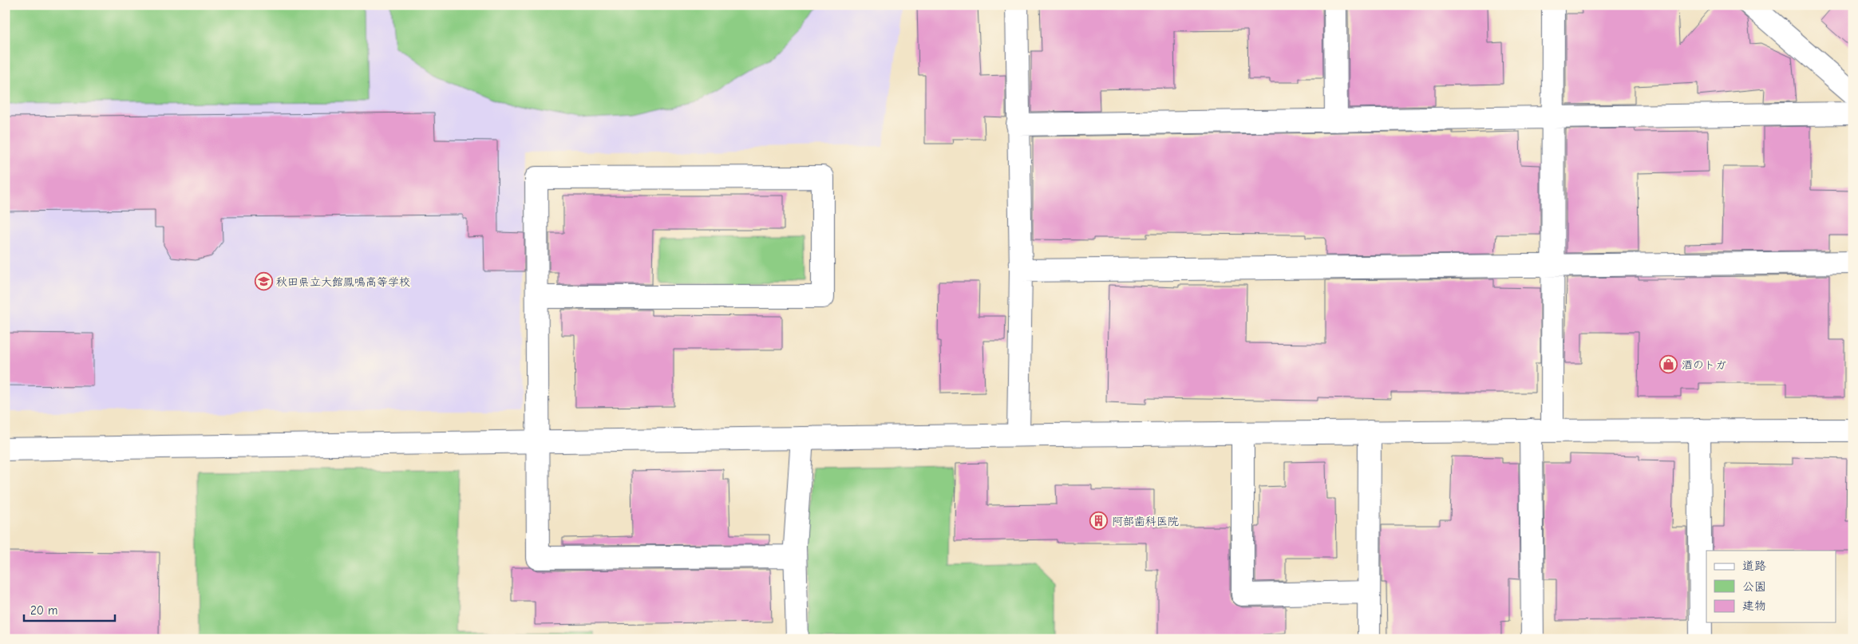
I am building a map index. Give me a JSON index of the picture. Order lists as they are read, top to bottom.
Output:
{
  "places": {
    "school or university": ["秋田県立大館鳳鳴高等学校"],
    "shop": ["酒のトガ"],
    "building": ["阿部歯科医院"]
  },
  "legend": ["道路", "公園", "建物"],
  "scale_bar": "20 m"
}
